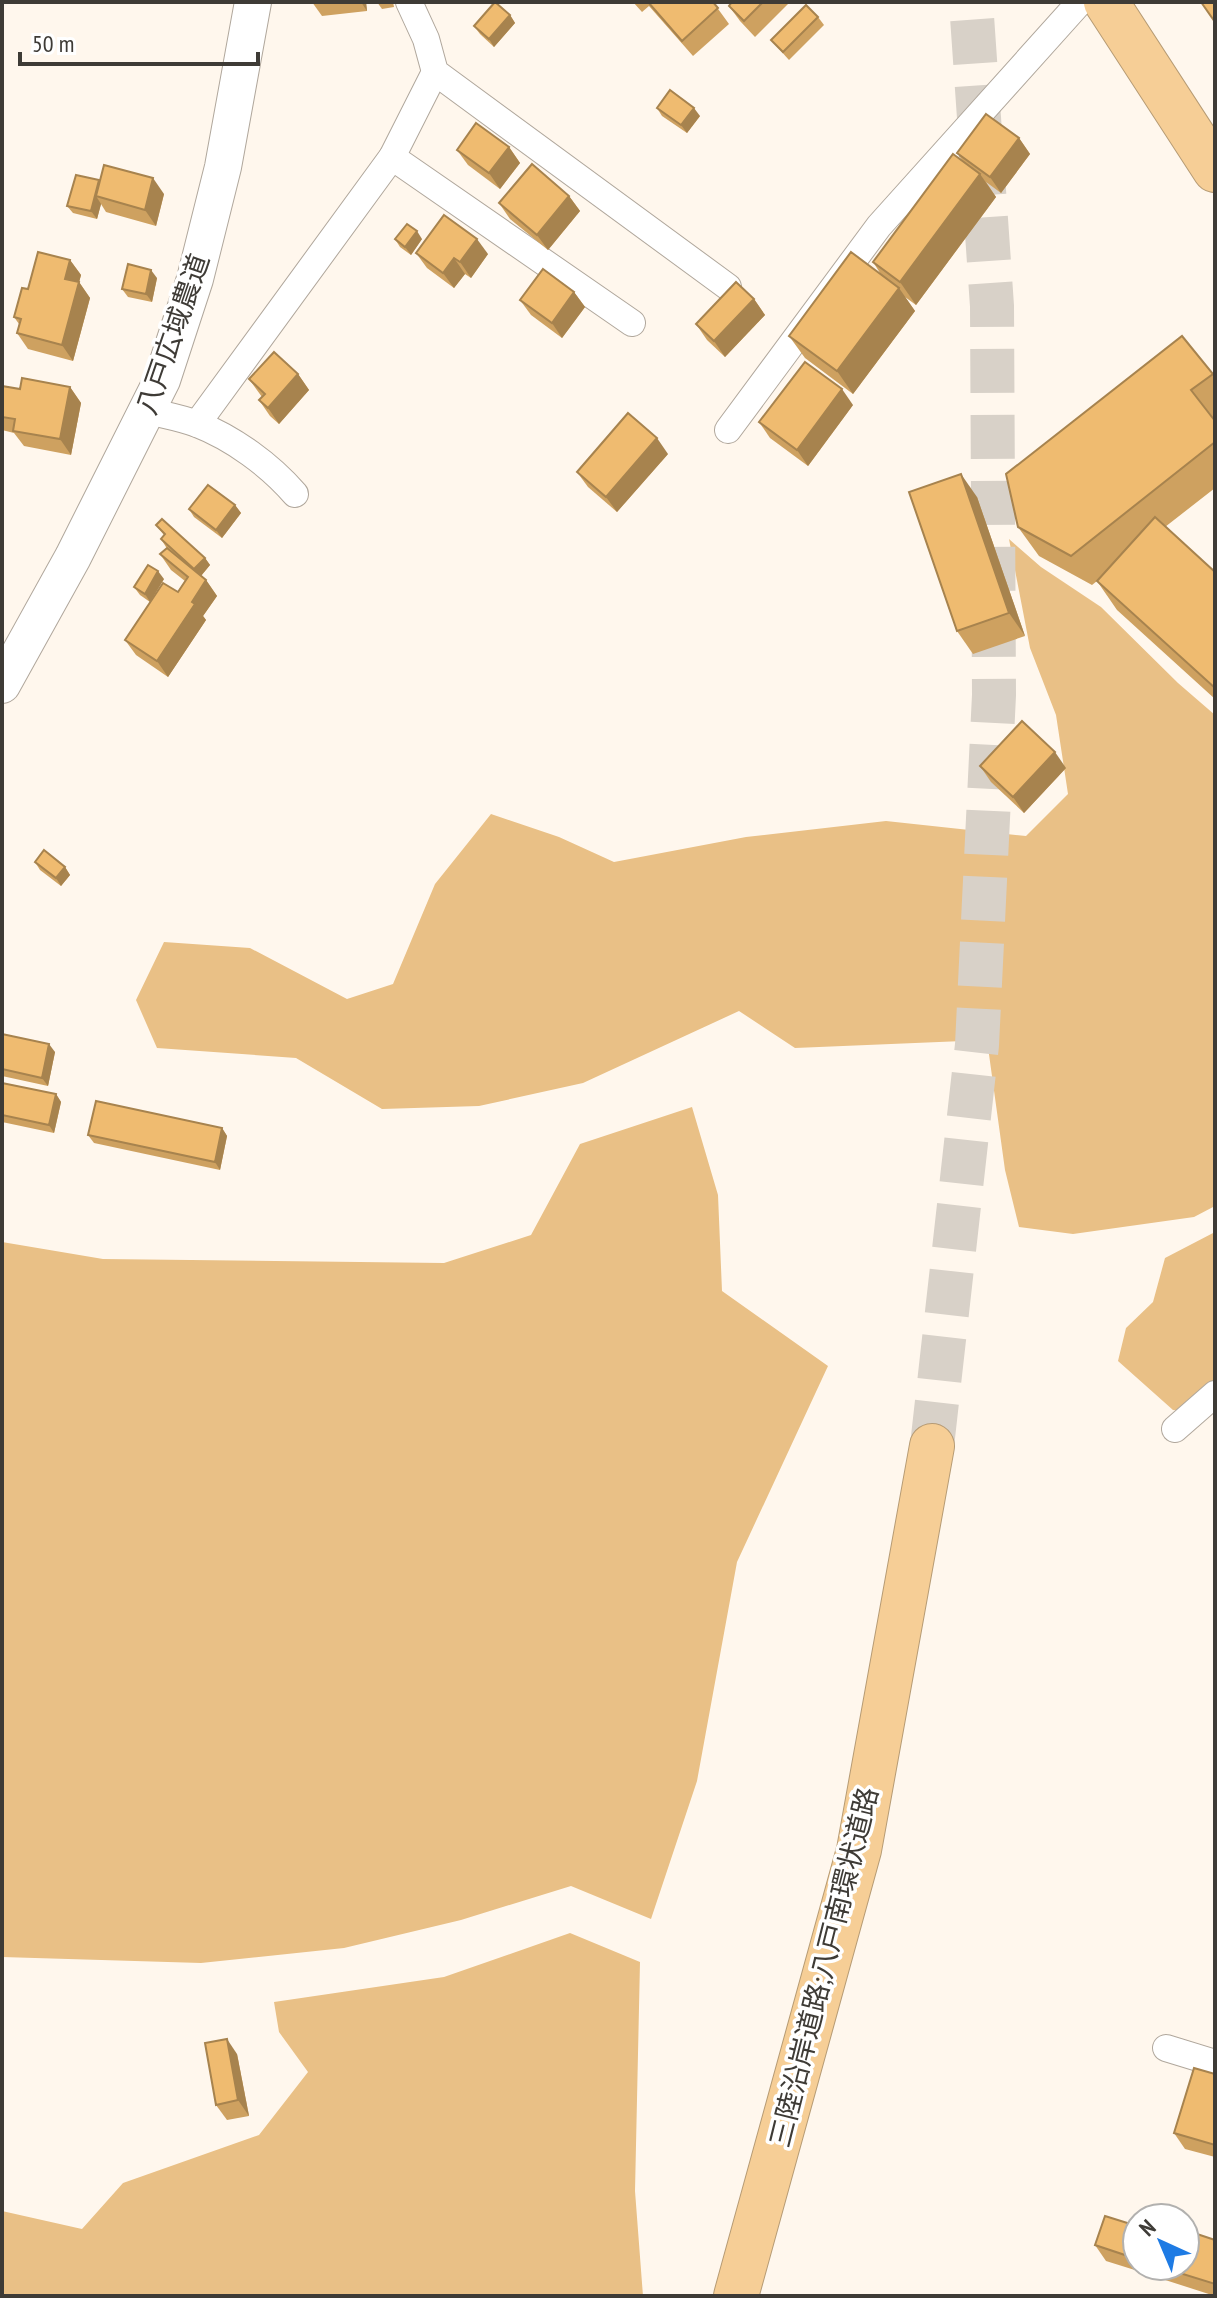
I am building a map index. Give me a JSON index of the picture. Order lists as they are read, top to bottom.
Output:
{
  "streets": {
    "highway": ["三陸沿岸道路;八戸南環状道路"],
    "street": ["八戸広域農道"]
  },
  "scale_bar": "50 m",
  "north": "top left"
}
